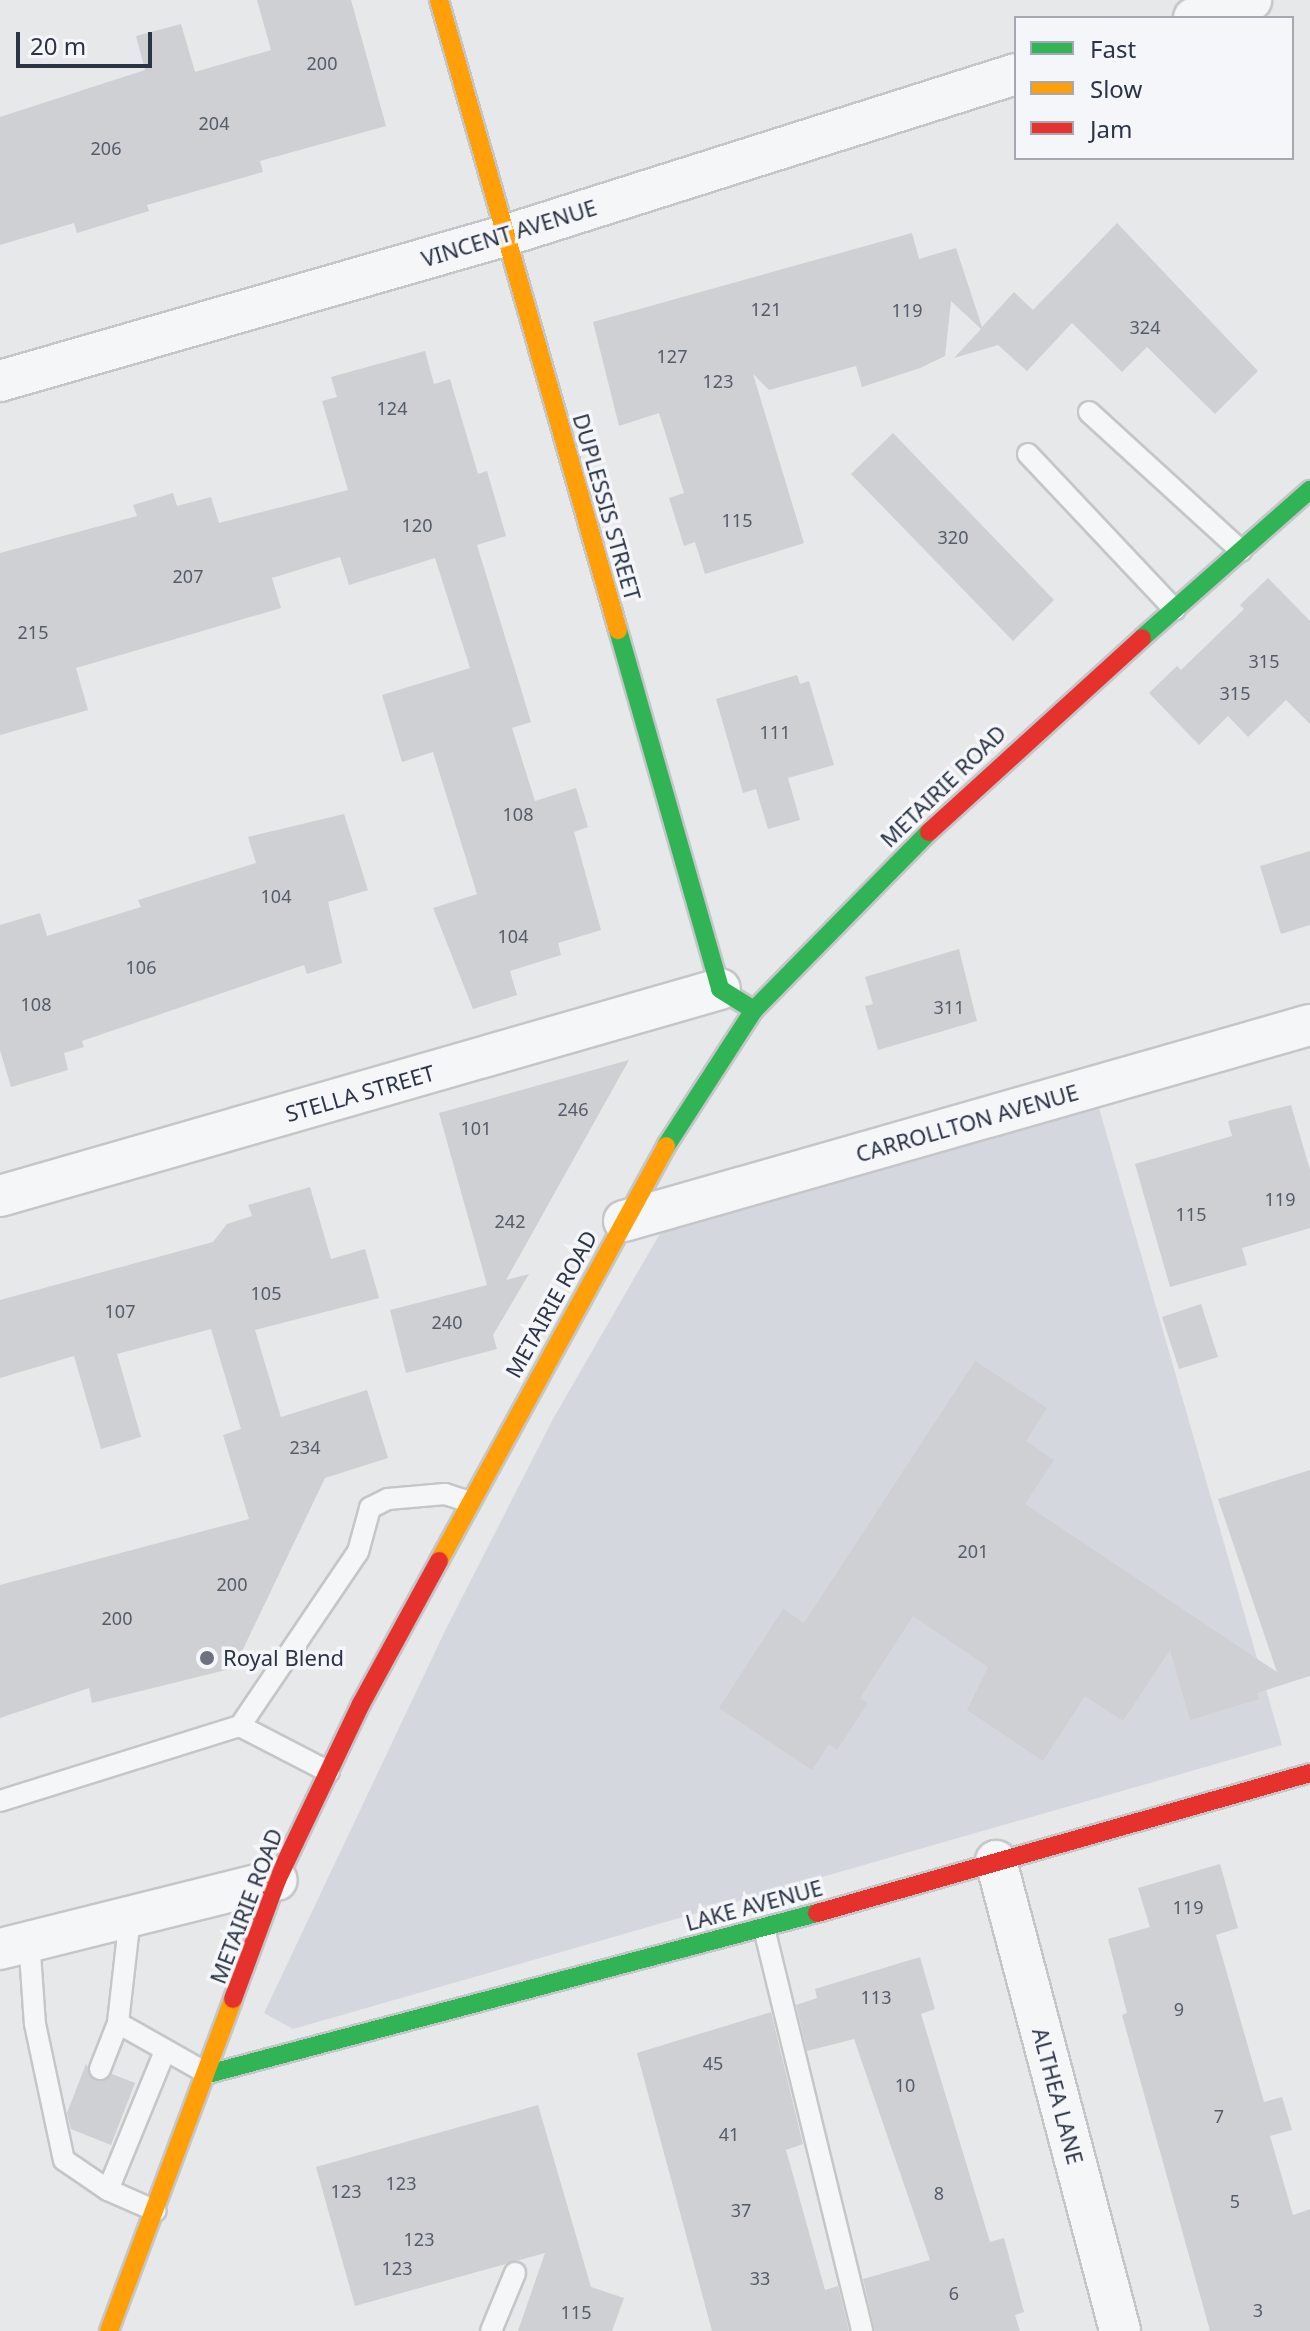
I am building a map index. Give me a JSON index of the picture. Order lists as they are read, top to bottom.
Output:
{
  "streets": {
    "main road": ["DUPLESSIS STREET", "METAIRIE ROAD", "LAKE AVENUE"],
    "street": [
      "VINCENT AVENUE",
      "STELLA STREET",
      "CARROLLTON AVENUE",
      "ALTHEA LANE"
    ]
  },
  "crossings": [
    ["VINCENT AVENUE", "DUPLESSIS STREET"],
    ["DUPLESSIS STREET", "STELLA STREET"],
    ["METAIRIE ROAD", "CARROLLTON AVENUE"],
    ["METAIRIE ROAD", "LAKE AVENUE"],
    ["LAKE AVENUE", "ALTHEA LANE"]
  ],
  "places": ["Royal Blend"],
  "house_numbers": [
    "200",
    "204",
    "206",
    "121",
    "119",
    "324",
    "127",
    "123",
    "124",
    "115",
    "120",
    "320",
    "207",
    "215",
    "315",
    "315",
    "111",
    "108",
    "104",
    "104",
    "106",
    "108",
    "311",
    "246",
    "101",
    "119",
    "115",
    "242",
    "105",
    "107",
    "240",
    "234",
    "201",
    "200",
    "200",
    "119",
    "113",
    "9",
    "45",
    "10",
    "7",
    "41",
    "123",
    "123",
    "8",
    "5",
    "37",
    "123",
    "123",
    "33",
    "6",
    "3",
    "115"
  ],
  "legend": ["Fast", "Slow", "Jam"],
  "scale_bar": "20 m"
}
